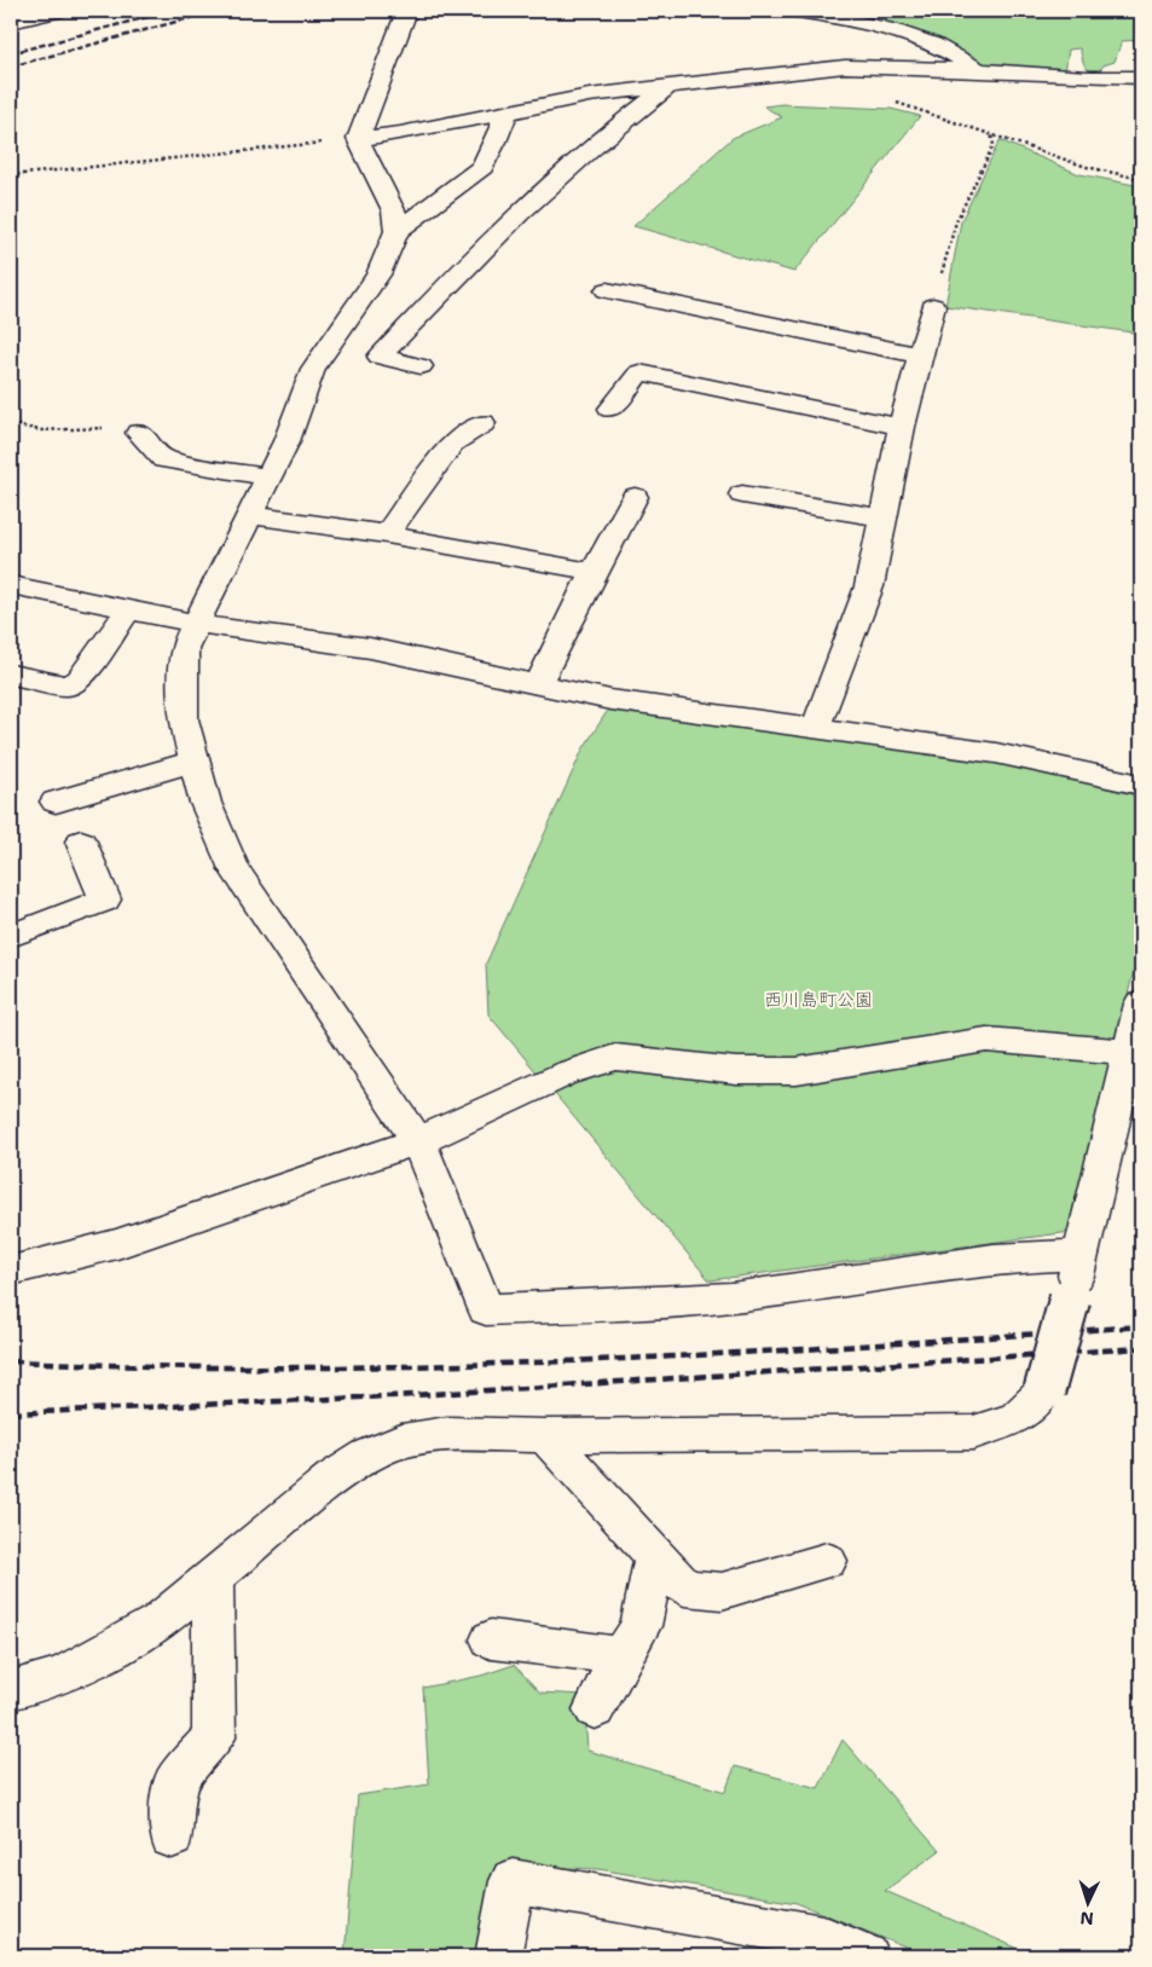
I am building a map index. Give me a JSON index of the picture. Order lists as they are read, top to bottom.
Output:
{
  "parks": ["西川島町公園"],
  "north": "bottom"
}
